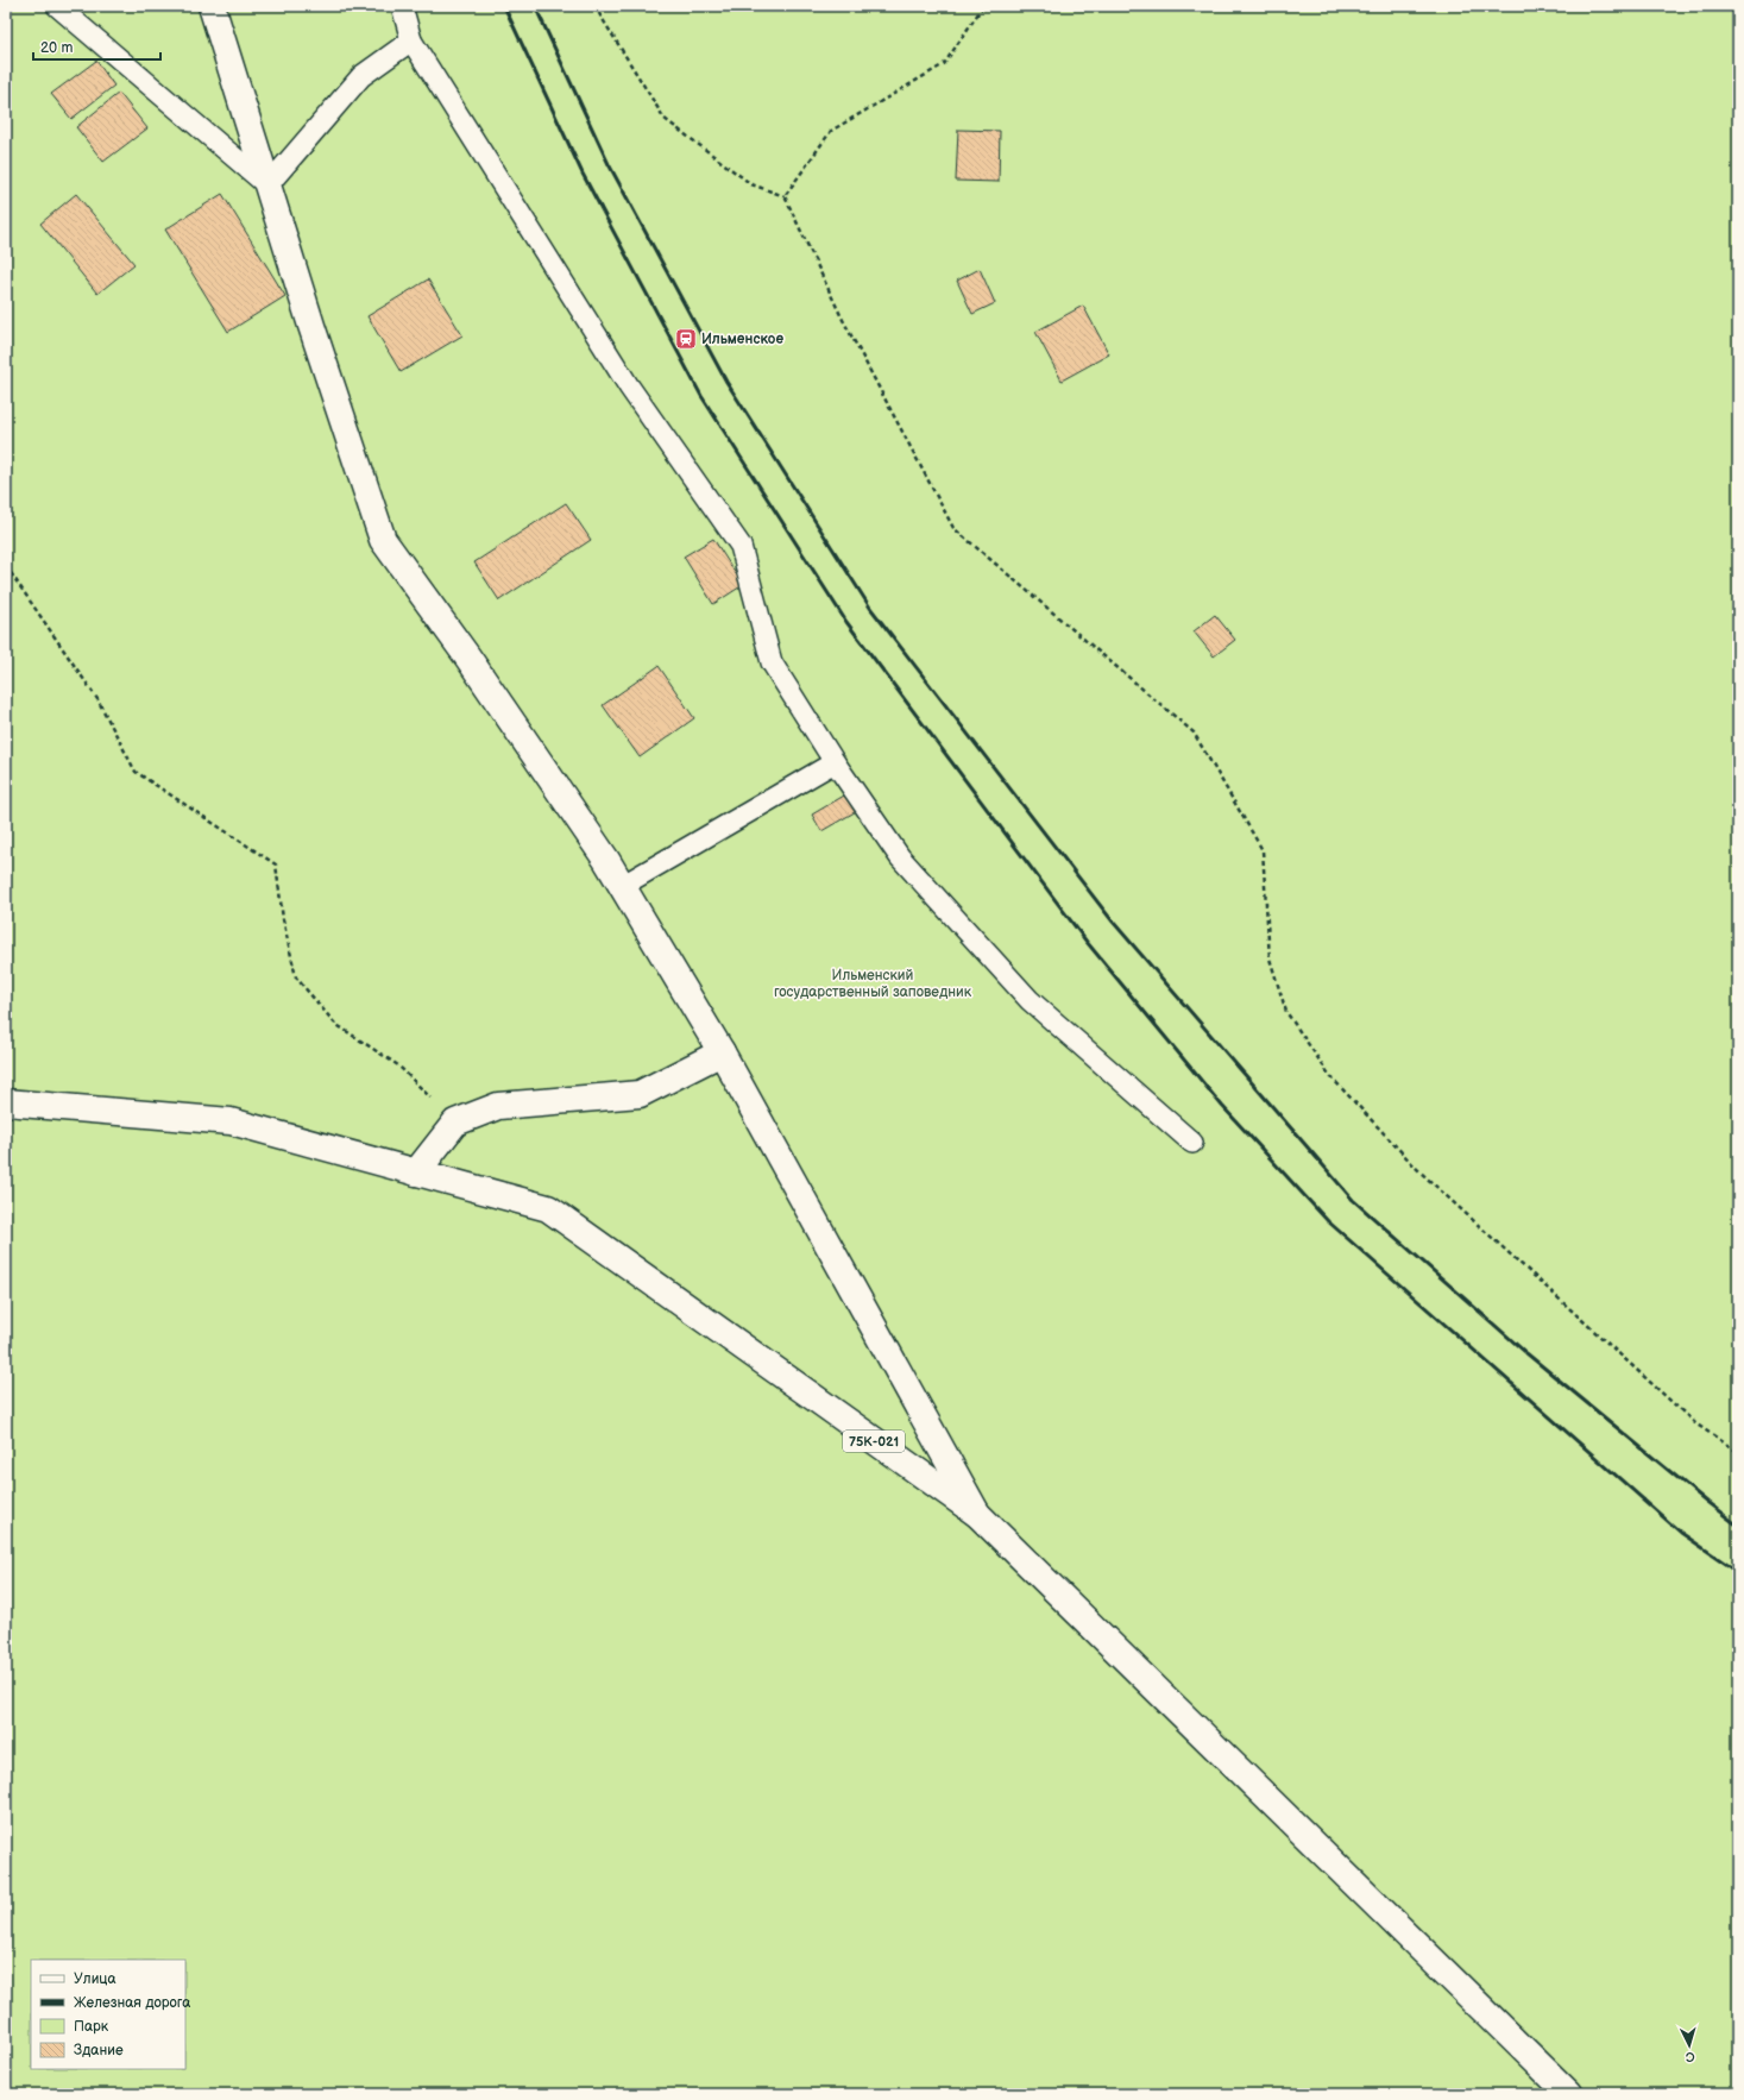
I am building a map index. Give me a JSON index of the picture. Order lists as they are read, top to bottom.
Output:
{
  "streets": {
    "street": ["75К-021"]
  },
  "parks": ["Ильменский государственный заповедник"],
  "places": {
    "station": ["Ильменское"]
  },
  "legend": [
    "Улица",
    "Железная дорога",
    "Парк",
    "Здание"
  ],
  "scale_bar": "20 m",
  "north": "bottom"
}
